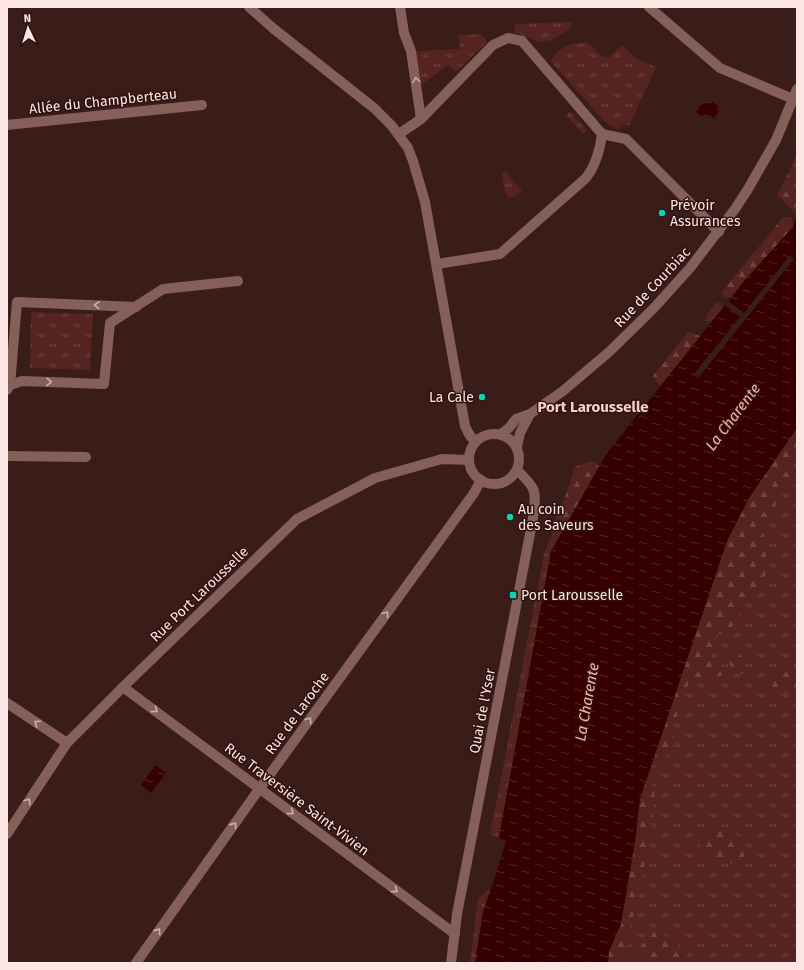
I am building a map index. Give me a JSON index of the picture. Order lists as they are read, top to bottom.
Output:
{
  "streets": {
    "street": [
      "Allée du Champberteau",
      "Rue de Courbiac",
      "Rue Port Larousselle",
      "Quai de l'Yser",
      "Rue de Laroche",
      "Rue Traversière Saint-Vivien"
    ]
  },
  "crossings": [
    ["Rue de Courbiac", "Rue Port Larousselle"],
    ["Rue de Courbiac", "Quai de l'Yser"],
    ["Rue de Courbiac", "Rue de Laroche"],
    ["Rue Port Larousselle", "Quai de l'Yser"],
    ["Rue Port Larousselle", "Rue de Laroche"],
    ["Rue Port Larousselle", "Rue Traversière Saint-Vivien"],
    ["Quai de l'Yser", "Rue de Laroche"],
    ["Quai de l'Yser", "Rue Traversière Saint-Vivien"],
    ["Rue de Laroche", "Rue Traversière Saint-Vivien"]
  ],
  "one_way": ["Rue de Laroche", "Rue Traversière Saint-Vivien"],
  "districts": ["Port Larousselle"],
  "water": ["La Charente"],
  "places": {
    "other": ["Prévoir Assurances", "La Cale", "Au coin des Saveurs"],
    "transit": ["Port Larousselle"]
  },
  "north": "top"
}
